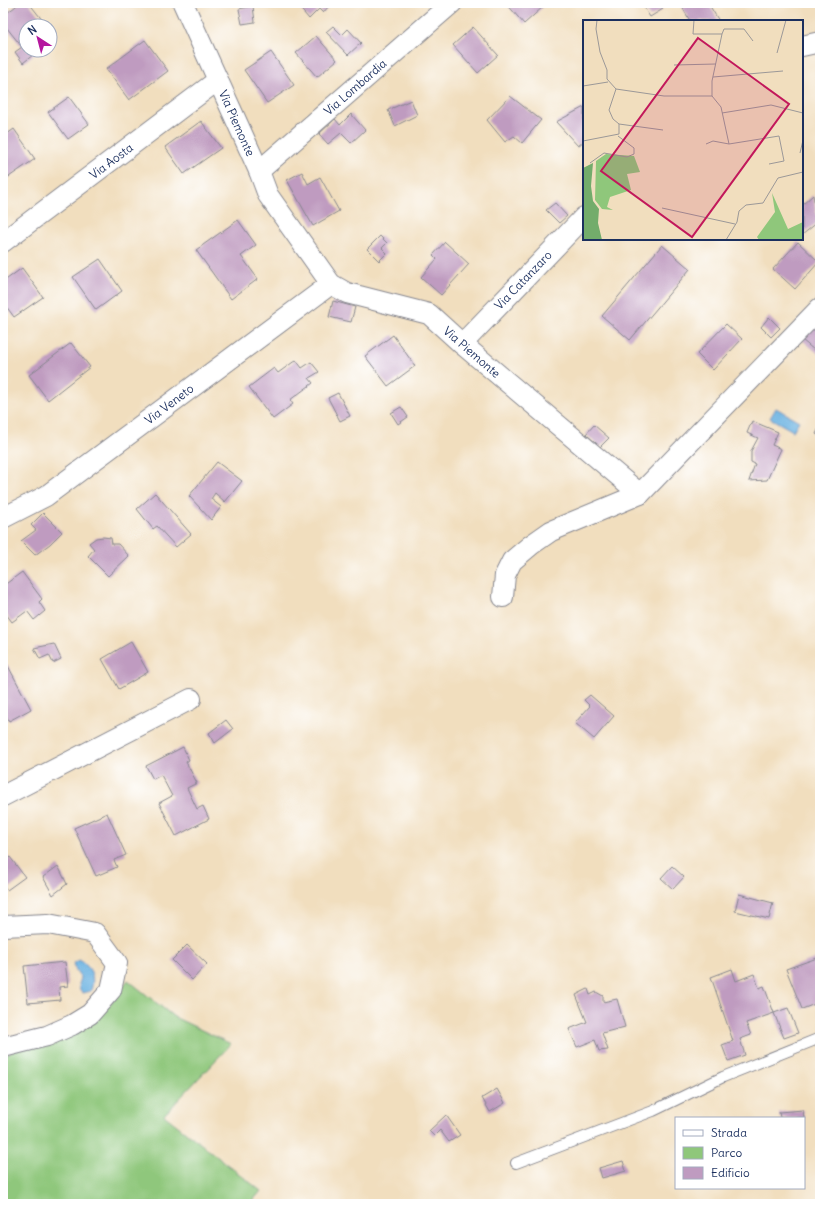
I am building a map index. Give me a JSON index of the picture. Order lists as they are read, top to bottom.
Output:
{
  "streets": {
    "street": [
      "Via Lombardia",
      "Via Piemonte",
      "Via Aosta",
      "Via Catanzaro",
      "Via Veneto"
    ]
  },
  "crossings": [
    ["Via Lombardia", "Via Piemonte"],
    ["Via Piemonte", "Via Aosta"],
    ["Via Piemonte", "Via Catanzaro"],
    ["Via Piemonte", "Via Veneto"]
  ],
  "legend": ["Strada", "Parco", "Edificio"],
  "north": "top left"
}
